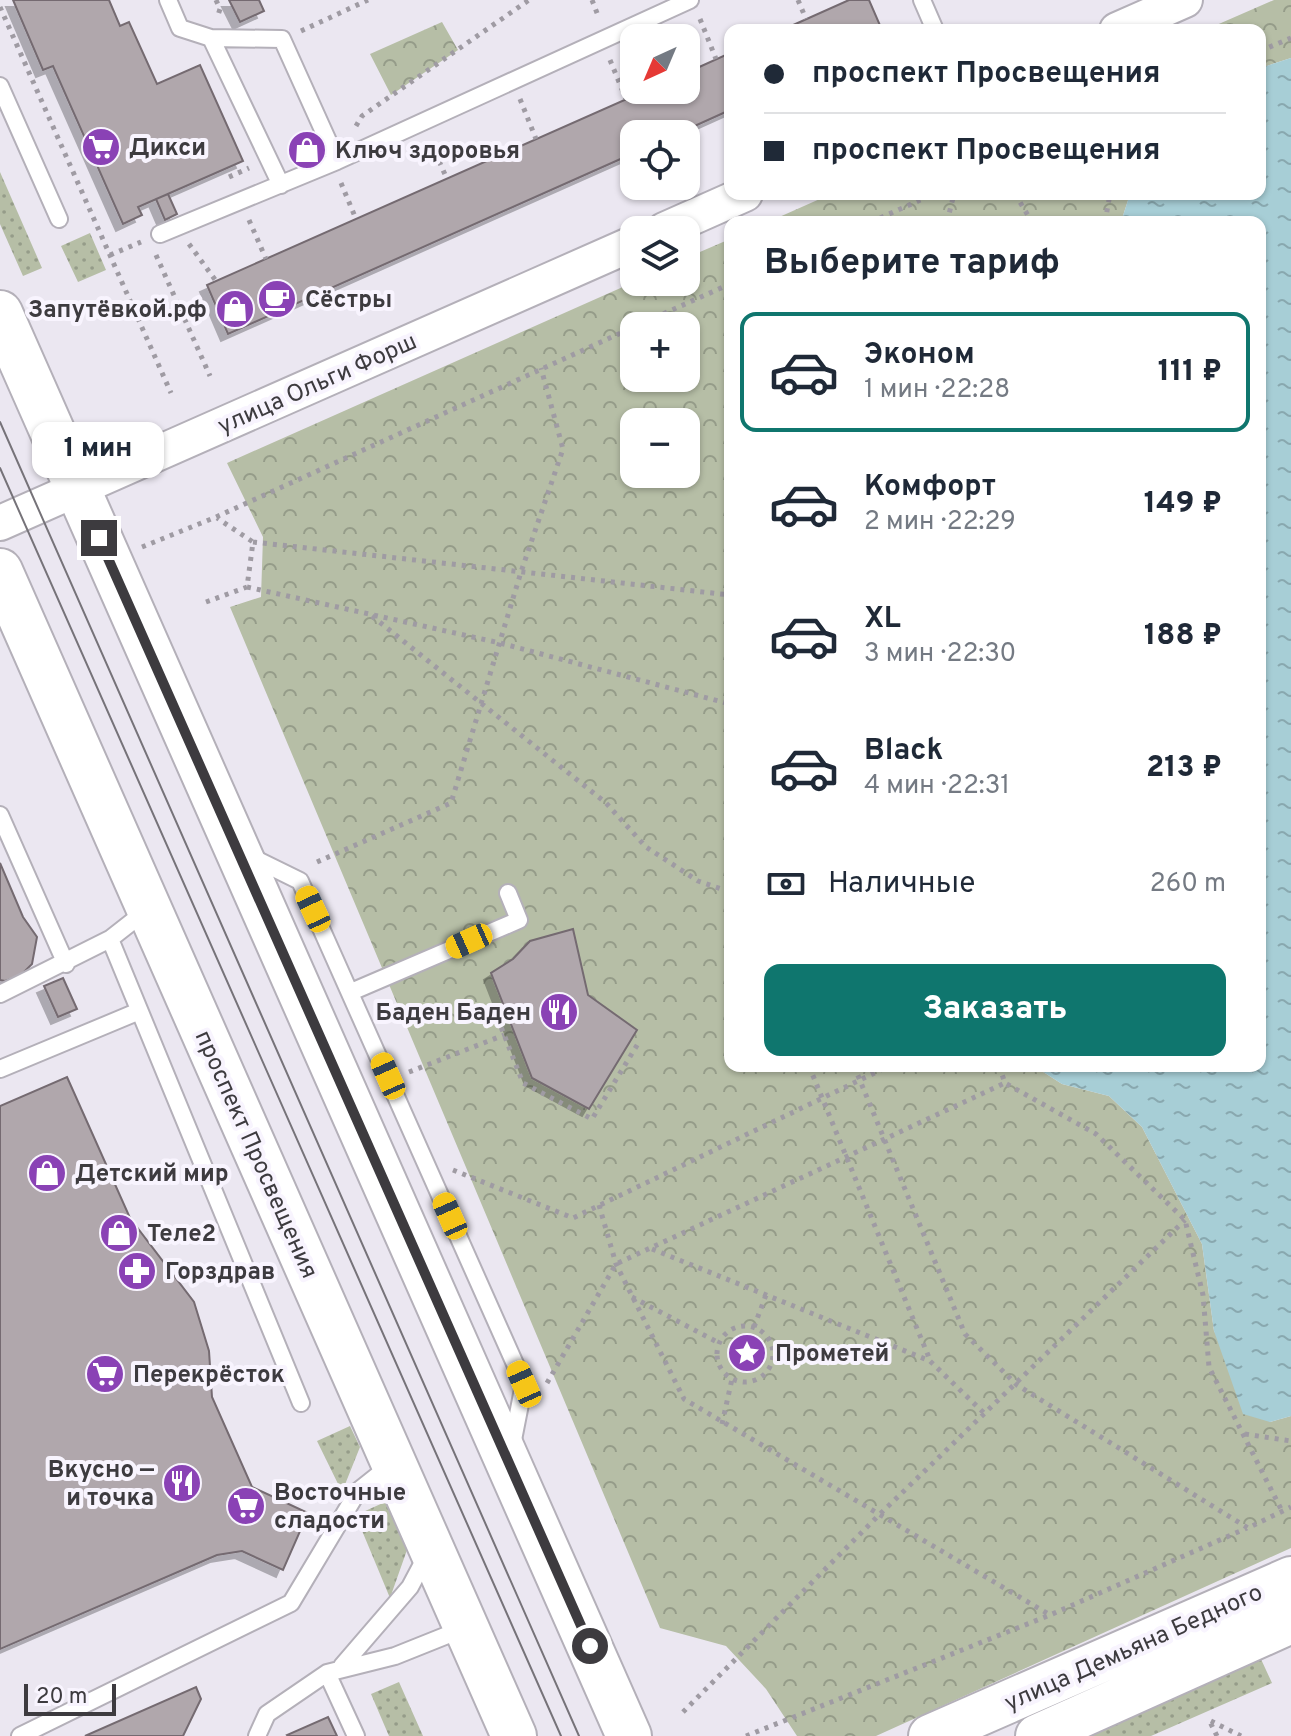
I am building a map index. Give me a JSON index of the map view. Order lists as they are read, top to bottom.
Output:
{
  "streets": {
    "main road": ["проспект Просвещения"],
    "street": ["улица Ольги Форш", "улица Демьяна Бедного"]
  },
  "places": {
    "supermarket": ["Дикси", "Перекрёсток", "Восточные сладости"],
    "shop": [
      "Ключ здоровья",
      "Запутёвкой.рф",
      "Детский мир",
      "Теле2"
    ],
    "cafe": ["Сёстры"],
    "restaurant": ["Баден Баден", "Вкусно — и точка"],
    "pharmacy": ["Горздрав"],
    "place": ["Прометей"]
  },
  "scale_bar": "20 m",
  "north": "bottom left",
  "page": {
    "map_buttons": ["+", "−"],
    "banner": ["проспект Просвещения", "проспект Просвещения"],
    "heading": "Выберите тариф",
    "list": [
      {
        "name": "Эконом",
        "note": "1 мин · 22:28",
        "value": "111 ₽"
      },
      {
        "name": "Комфорт",
        "note": "2 мин · 22:29",
        "value": "149 ₽"
      },
      {
        "name": "XL",
        "note": "3 мин · 22:30",
        "value": "188 ₽"
      },
      {
        "name": "Black",
        "note": "4 мин · 22:31",
        "value": "213 ₽"
      }
    ],
    "bubble": "1 мин",
    "pay": ["Наличные", "260 m"],
    "buttons": "Заказать",
    "scale": "20 m"
  }
}
